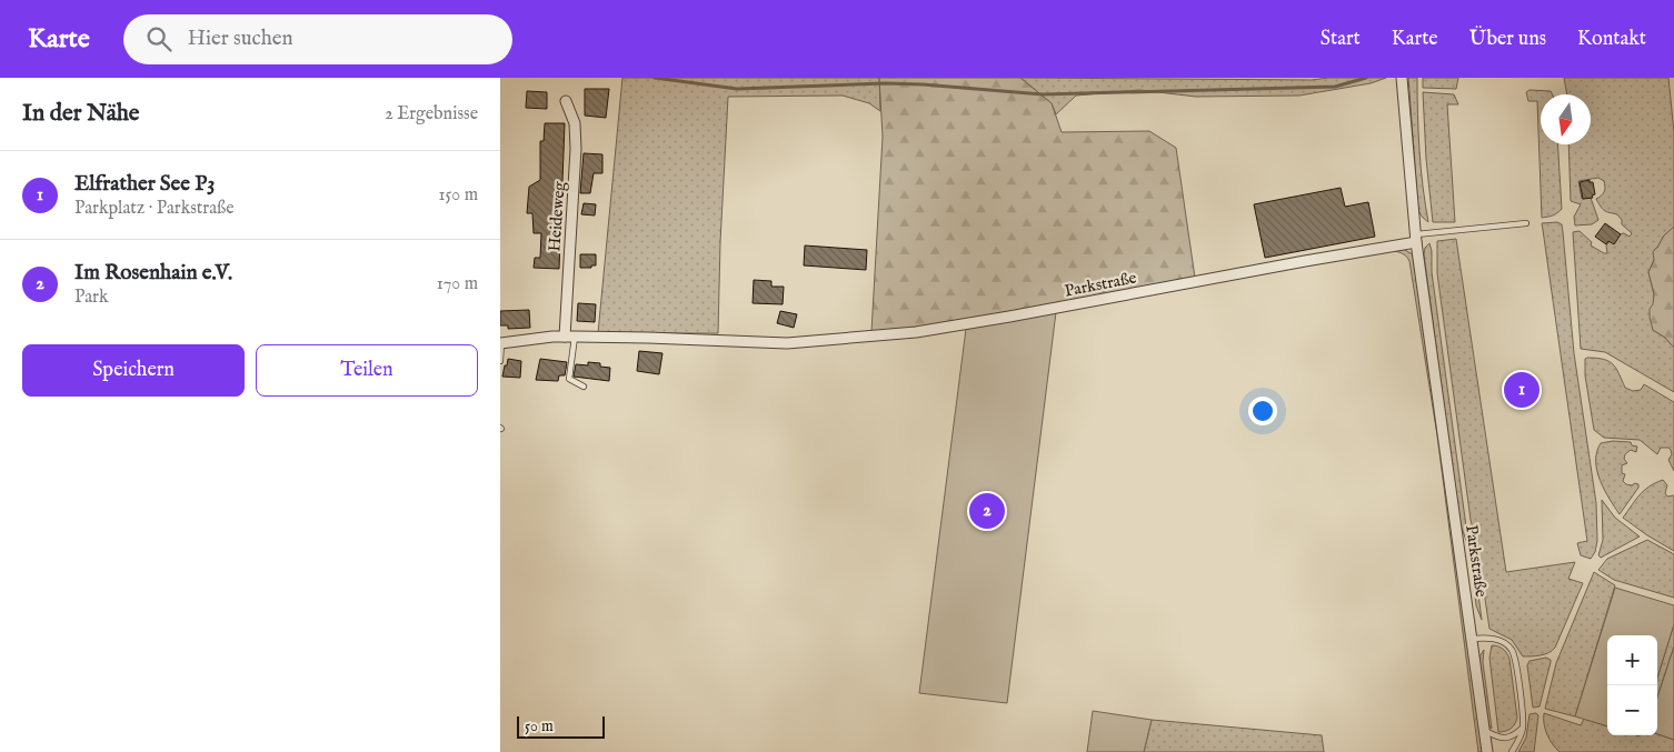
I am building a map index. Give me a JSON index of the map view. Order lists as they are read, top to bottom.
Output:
{
  "streets": {
    "street": ["Heideweg", "Parkstraße"]
  },
  "crossings": [
    ["Heideweg", "Parkstraße"]
  ],
  "scale_bar": "50 m",
  "north": "bottom",
  "page": {
    "header": "Karte",
    "search": "Hier suchen",
    "nav": [
      "Start",
      "Karte",
      "Über uns",
      "Kontakt"
    ],
    "heading": ["In der Nähe", "2 Ergebnisse"],
    "list": [
      {
        "mark": "1",
        "name": "Elfrather See P3",
        "note": "Parkplatz · Parkstraße",
        "value": "150 m"
      },
      {
        "mark": "2",
        "name": "Im Rosenhain e.V.",
        "note": "Park",
        "value": "170 m"
      }
    ],
    "buttons": ["Speichern", "Teilen"],
    "pins": ["1", "2"],
    "map_buttons": ["+", "−"],
    "scale": "50 m"
  }
}
